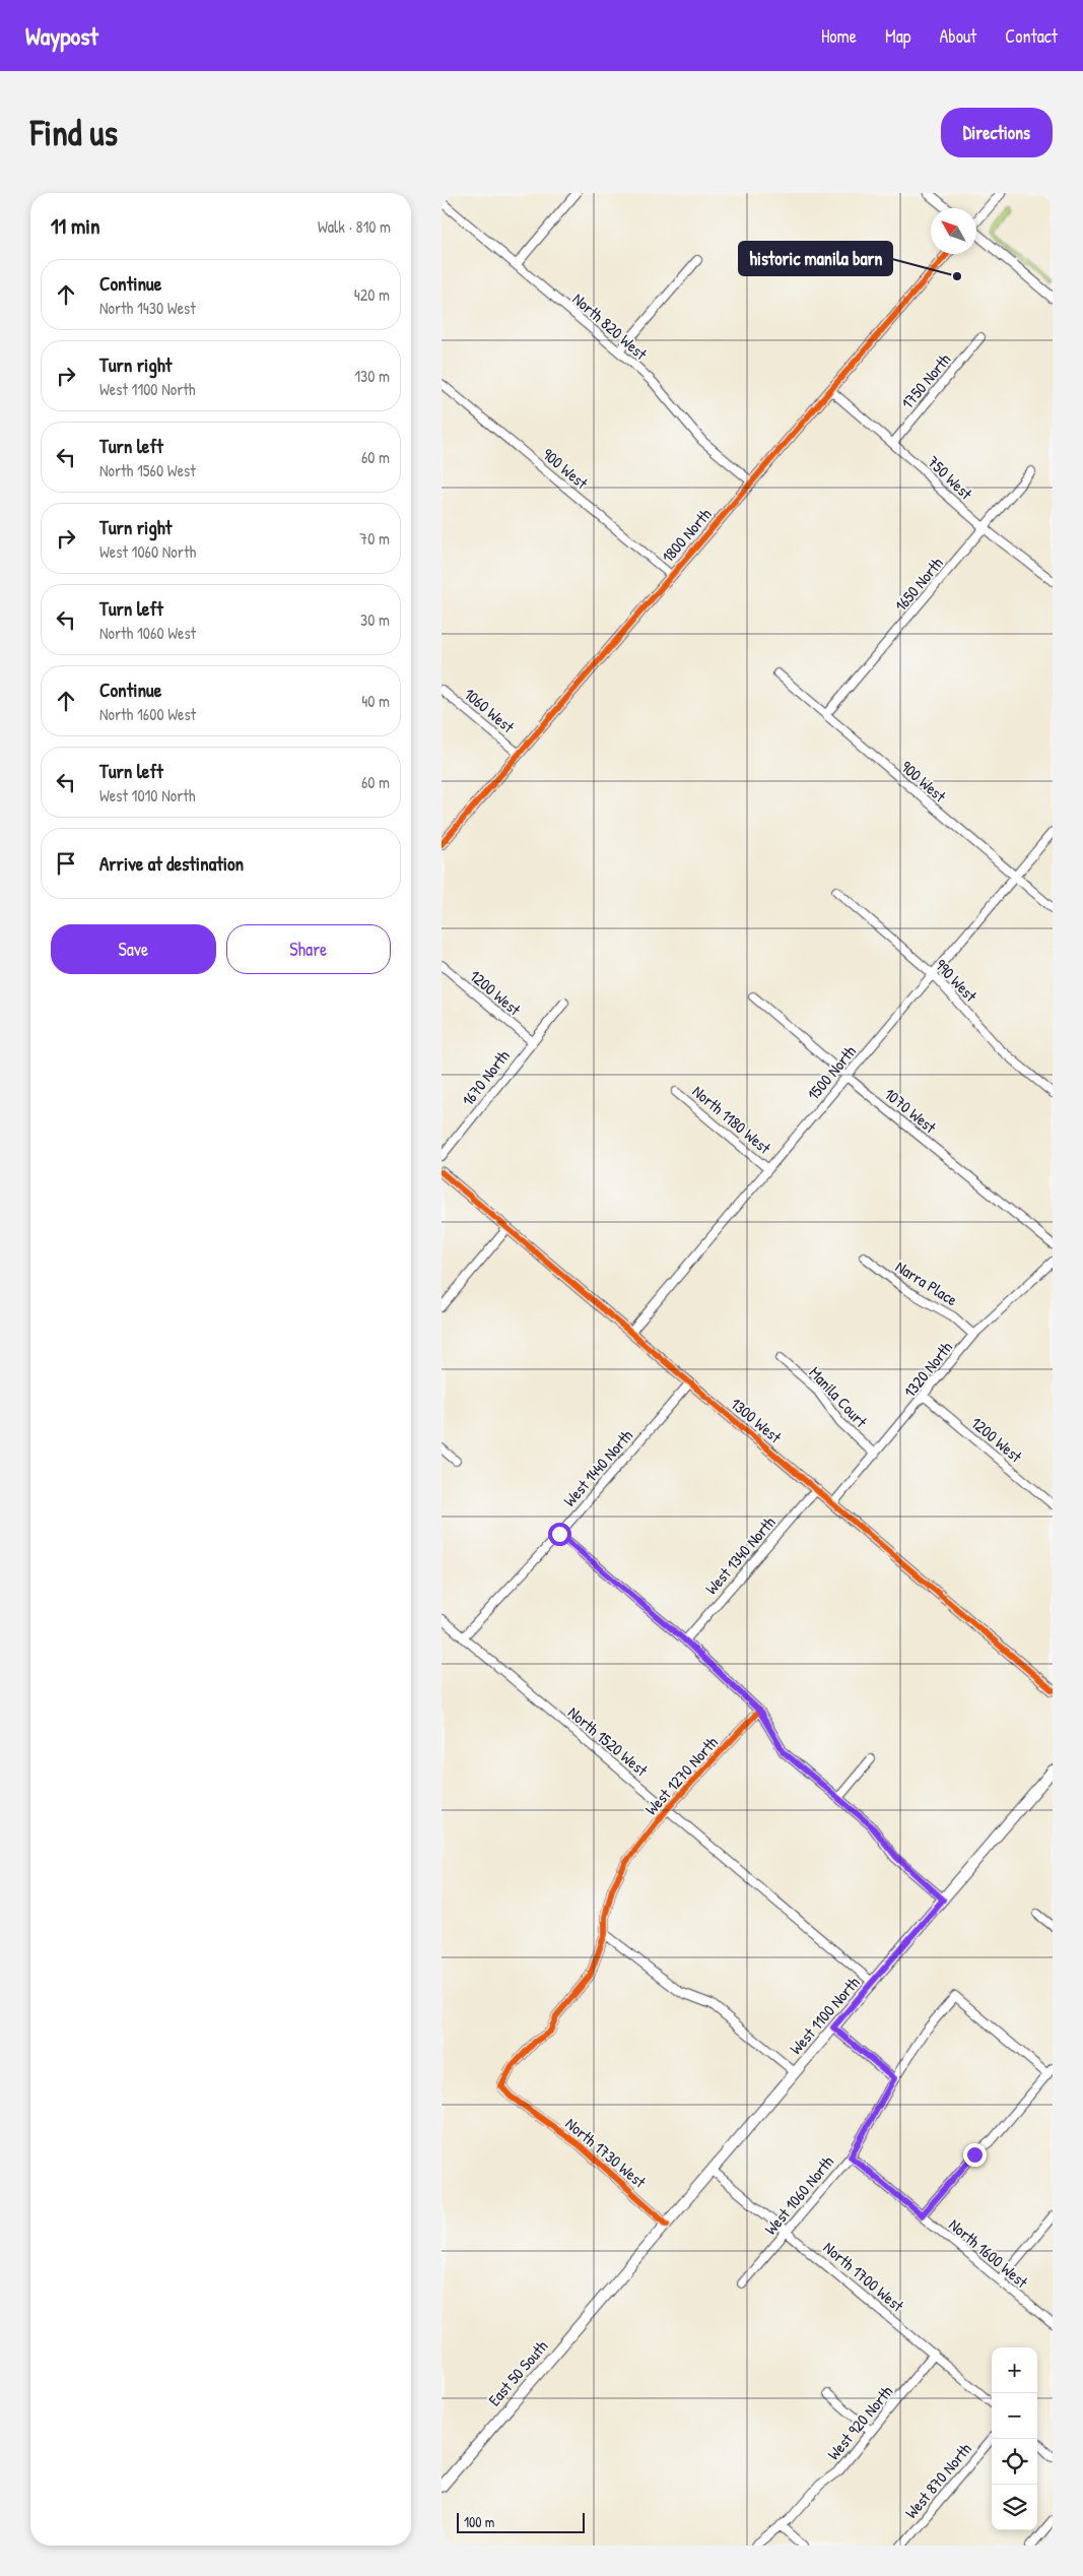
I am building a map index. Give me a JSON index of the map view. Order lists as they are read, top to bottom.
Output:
{
  "streets": {
    "main road": ["West 1100 North", "East 50 South"],
    "street": [
      "North 820 West",
      "1750 North",
      "900 West",
      "750 West",
      "1800 North",
      "1650 North",
      "1060 West",
      "990 West",
      "1200 West",
      "1500 North",
      "1670 North",
      "1070 West",
      "North 1180 West",
      "Narra Place",
      "1320 North",
      "Manila Court",
      "1300 West",
      "West 1440 North",
      "West 1340 North",
      "North 1520 West",
      "West 1270 North",
      "North 1730 West",
      "West 1060 North",
      "North 1600 West",
      "North 1700 West",
      "West 920 North",
      "West 870 North"
    ]
  },
  "crossings": [
    ["North 820 West", "1800 North"],
    ["1750 North", "750 West"],
    ["900 West", "1800 North"],
    ["900 West", "1650 North"],
    ["900 West", "1500 North"],
    ["750 West", "1800 North"],
    ["750 West", "1650 North"],
    ["1800 North", "1060 West"],
    ["990 West", "1500 North"],
    ["1200 West", "1670 North"],
    ["1200 West", "1320 North"],
    ["1500 North", "1070 West"],
    ["1500 North", "North 1180 West"],
    ["1500 North", "1300 West"],
    ["Narra Place", "1320 North"],
    ["1320 North", "Manila Court"],
    ["1320 North", "1300 West"],
    ["1300 West", "West 1440 North"],
    ["1300 West", "West 1340 North"],
    ["West 1440 North", "North 1520 West"],
    ["North 1520 West", "West 1270 North"],
    ["North 1520 West", "West 1100 North"],
    ["West 1270 North", "North 1730 West"],
    ["West 1100 North", "North 1730 West"],
    ["West 1100 North", "North 1700 West"],
    ["West 1100 North", "East 50 South"],
    ["West 1060 North", "North 1600 West"],
    ["West 1060 North", "North 1700 West"],
    ["North 1700 West", "West 920 North"]
  ],
  "places": ["historic manila barn"],
  "scale_bar": "100 m",
  "north": "top left",
  "page": {
    "header": "Waypost",
    "nav": [
      "Home",
      "Map",
      "About",
      "Contact"
    ],
    "buttons": [
      "Directions",
      ["Save", "Share"]
    ],
    "title": "Find us",
    "heading": ["11 min", "Walk · 810 m"],
    "list": [
      ["Continue", "North 1430 West", "420 m"],
      ["Turn right", "West 1100 North", "130 m"],
      ["Turn left", "North 1560 West", "60 m"],
      ["Turn right", "West 1060 North", "70 m"],
      ["Turn left", "North 1060 West", "30 m"],
      ["Continue", "North 1600 West", "40 m"],
      ["Turn left", "West 1010 North", "60 m"],
      "Arrive at destination"
    ],
    "map_buttons": ["+", "−"],
    "scale": "100 m"
  }
}
